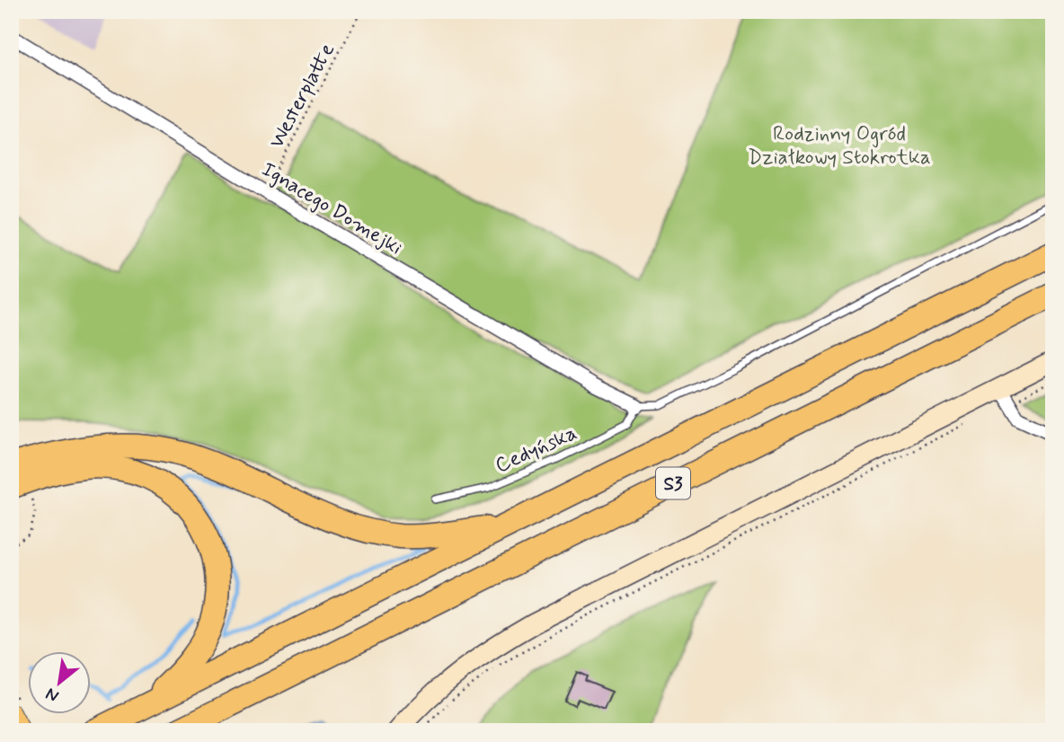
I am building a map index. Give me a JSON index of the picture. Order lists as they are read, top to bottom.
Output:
{
  "streets": {
    "highway": ["S3"],
    "street": ["Ignacego Domejki"],
    "lane": ["Cedyńska"],
    "path": ["Westerplatte"]
  },
  "crossings": [
    ["Westerplatte", "Ignacego Domejki"],
    ["Ignacego Domejki", "Cedyńska"]
  ],
  "parks": ["Rodzinny Ogród Działkowy Stokrotka"],
  "north": "bottom left"
}
